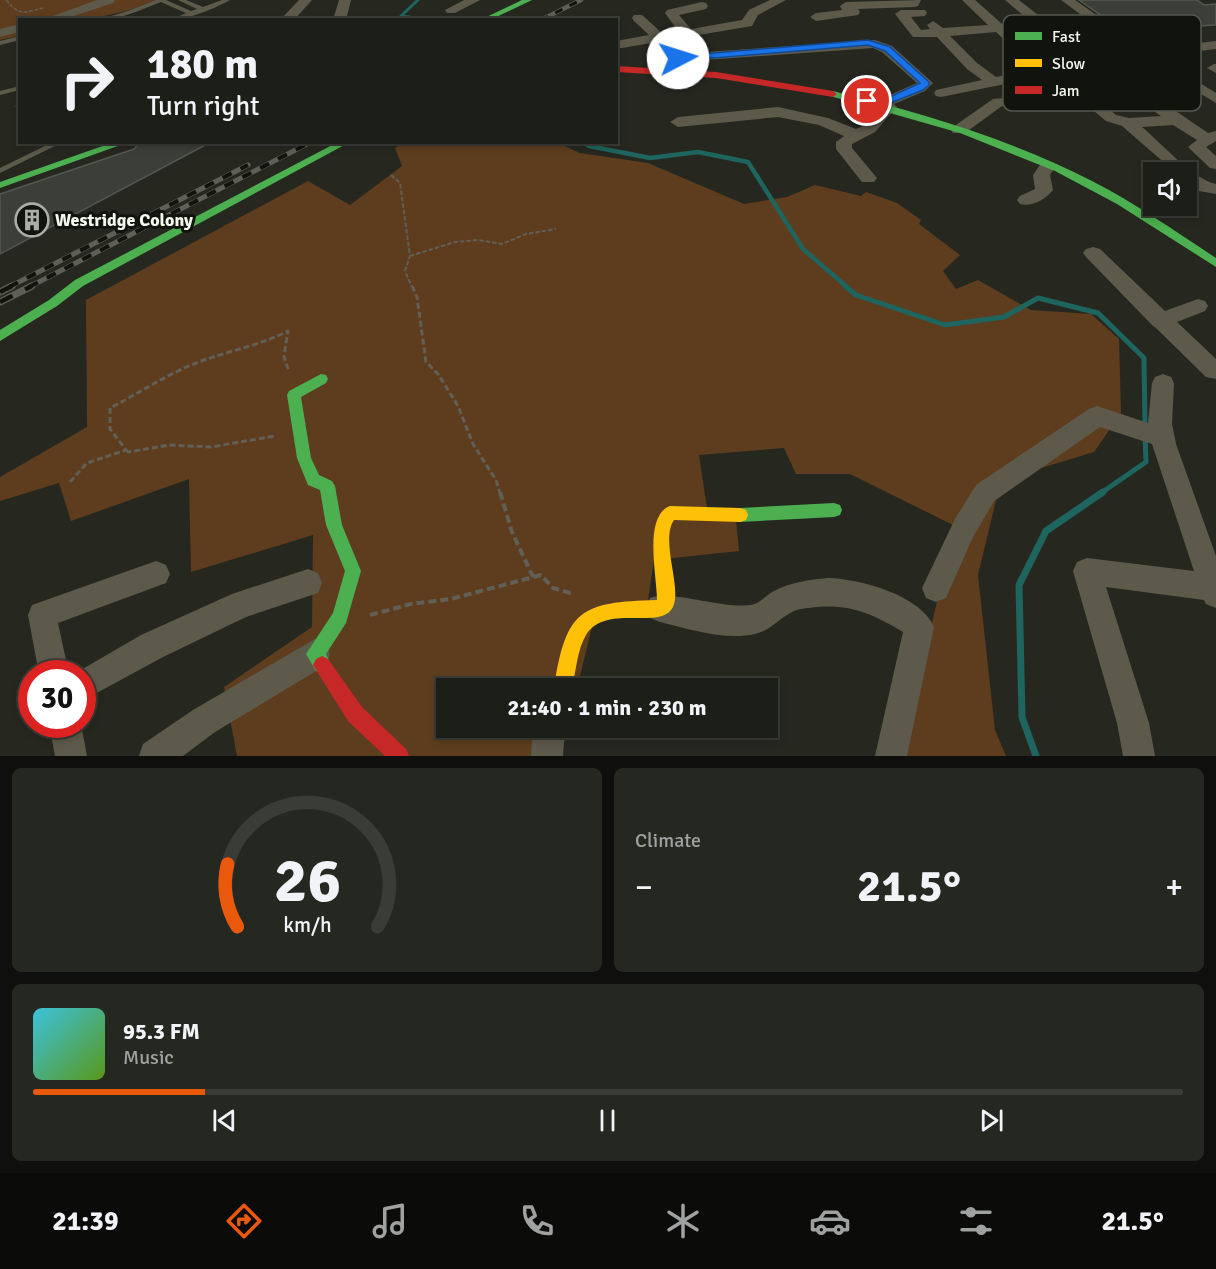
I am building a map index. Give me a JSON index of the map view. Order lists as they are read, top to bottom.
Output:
{
  "places": {
    "building": ["Westridge Colony"]
  },
  "legend": ["Fast", "Slow", "Jam"],
  "page": {
    "turn": ["180 m", "Turn right"],
    "limit": "30",
    "trip": "21:40 · 1 min · 230 m",
    "tile": "Climate",
    "heat": ["−", "21.5°", "+"],
    "song": ["95.3 FM", "Music"],
    "tabs": ["21:39", "21.5°"],
    "gauge": ["26", "km/h"]
  }
}
